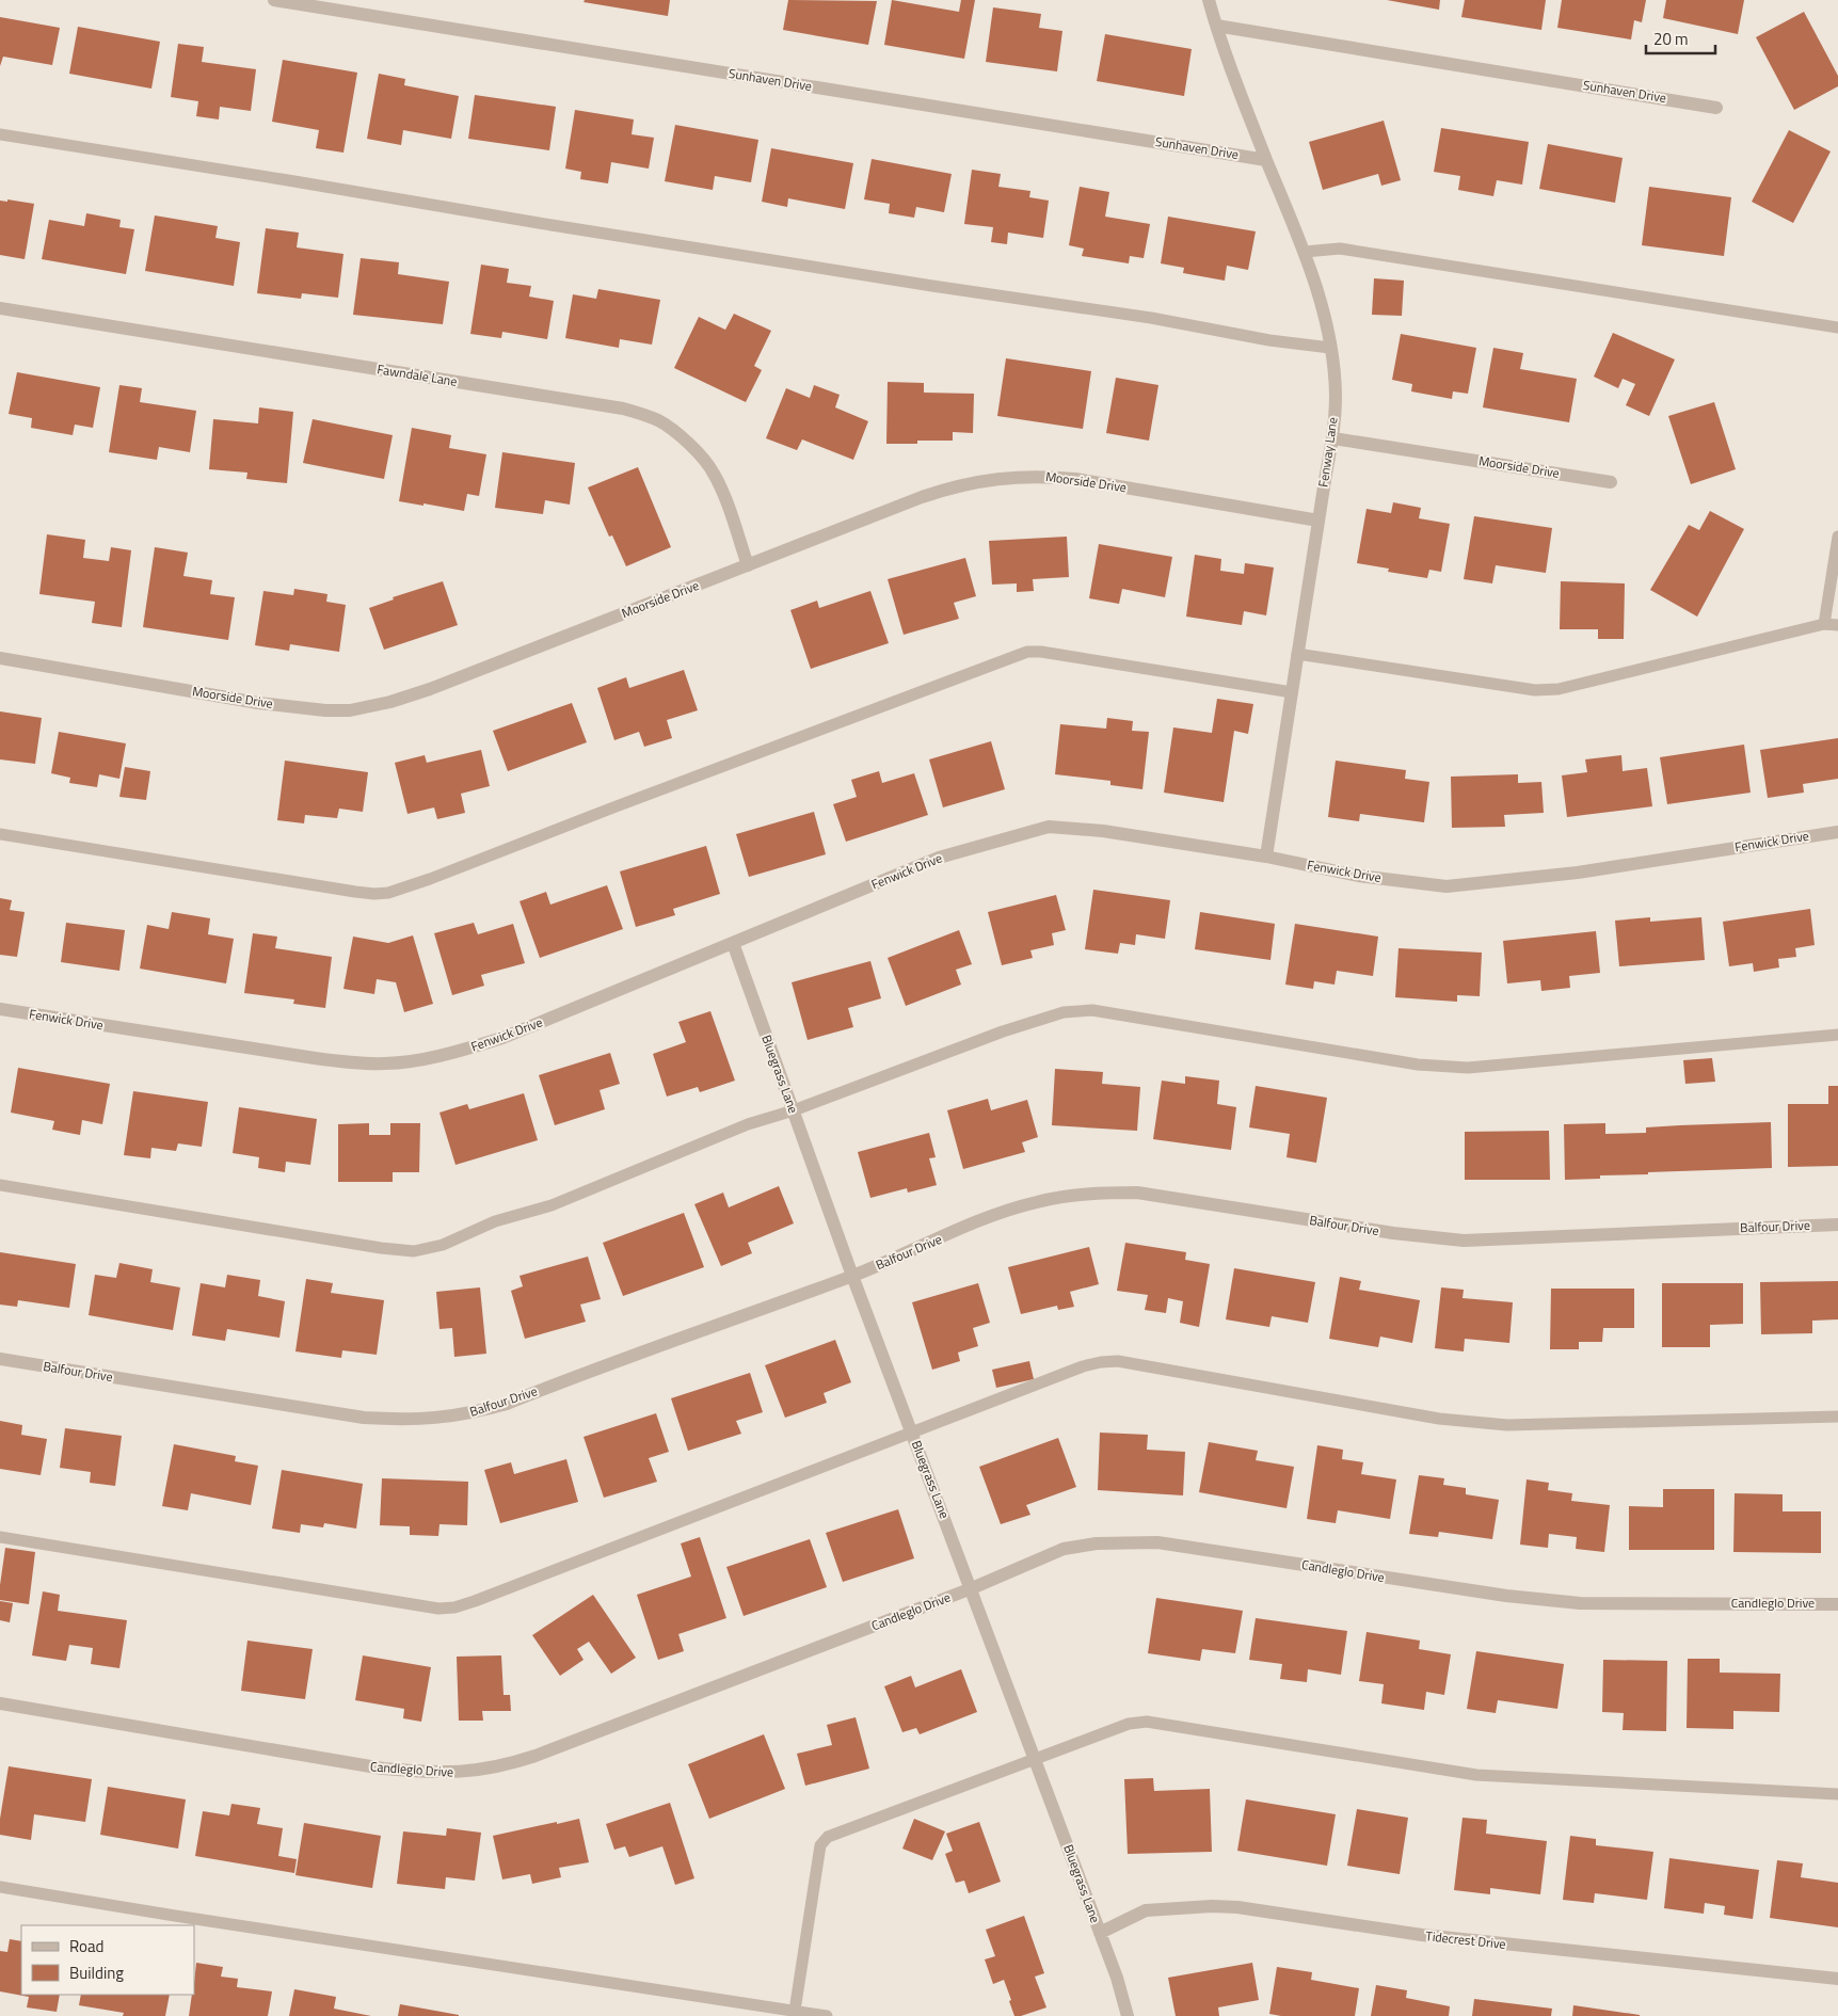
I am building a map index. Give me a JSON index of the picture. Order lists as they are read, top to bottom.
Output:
{
  "streets": {
    "street": [
      "Sunhaven Drive",
      "Fawndale Lane",
      "Fenway Lane",
      "Moorside Drive",
      "Fenwick Drive",
      "Bluegrass Lane",
      "Balfour Drive",
      "Candleglo Drive",
      "Tidecrest Drive"
    ]
  },
  "crossings": [
    ["Sunhaven Drive", "Fenway Lane"],
    ["Fawndale Lane", "Moorside Drive"],
    ["Fenway Lane", "Moorside Drive"],
    ["Fenway Lane", "Fenwick Drive"],
    ["Fenwick Drive", "Bluegrass Lane"],
    ["Bluegrass Lane", "Balfour Drive"],
    ["Bluegrass Lane", "Candleglo Drive"],
    ["Bluegrass Lane", "Tidecrest Drive"]
  ],
  "legend": ["Road", "Building"],
  "scale_bar": "20 m"
}
